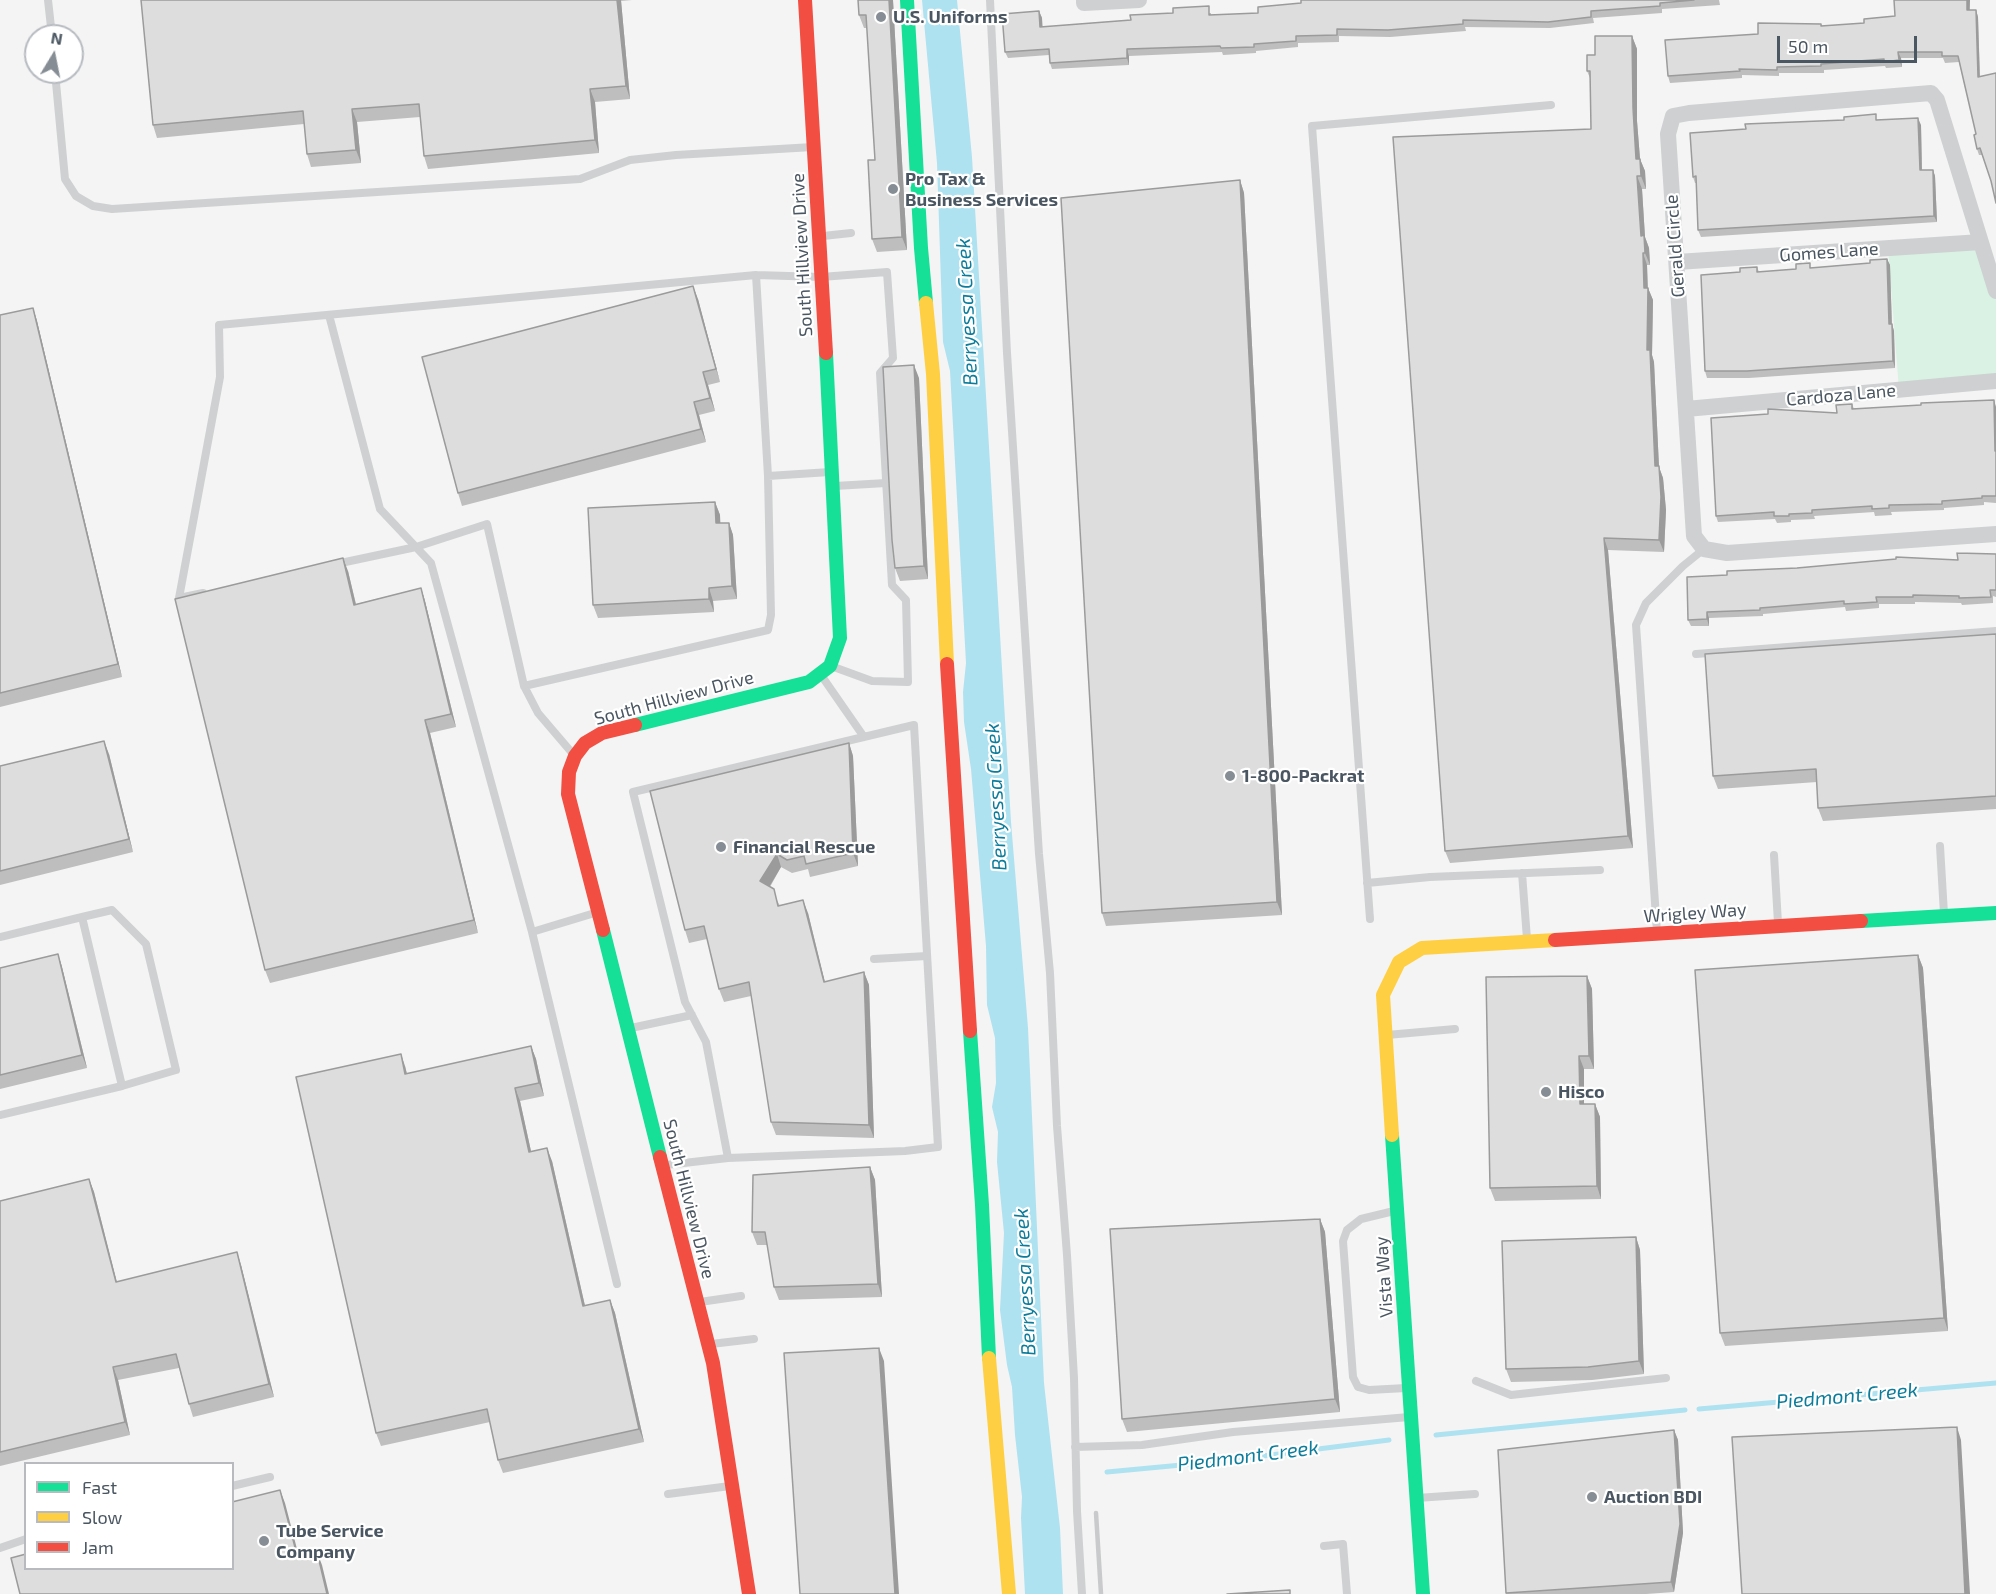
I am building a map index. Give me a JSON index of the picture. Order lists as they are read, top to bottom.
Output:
{
  "streets": {
    "street": [
      "Gerald Circle",
      "Gomes Lane",
      "South Hillview Drive",
      "Cardoza Lane",
      "Wrigley Way",
      "Vista Way"
    ]
  },
  "crossings": [
    ["Gerald Circle", "Gomes Lane"],
    ["Gerald Circle", "Cardoza Lane"],
    ["Wrigley Way", "Vista Way"]
  ],
  "water": ["Berryessa Creek", "Piedmont Creek"],
  "places": [
    "U.S. Uniforms",
    "Pro Tax & Business Services",
    "1-800-Packrat",
    "Financial Rescue",
    "Hisco",
    "Auction BDI",
    "Tube Service Company"
  ],
  "legend": ["Fast", "Slow", "Jam"],
  "scale_bar": "50 m",
  "north": "top"
}
